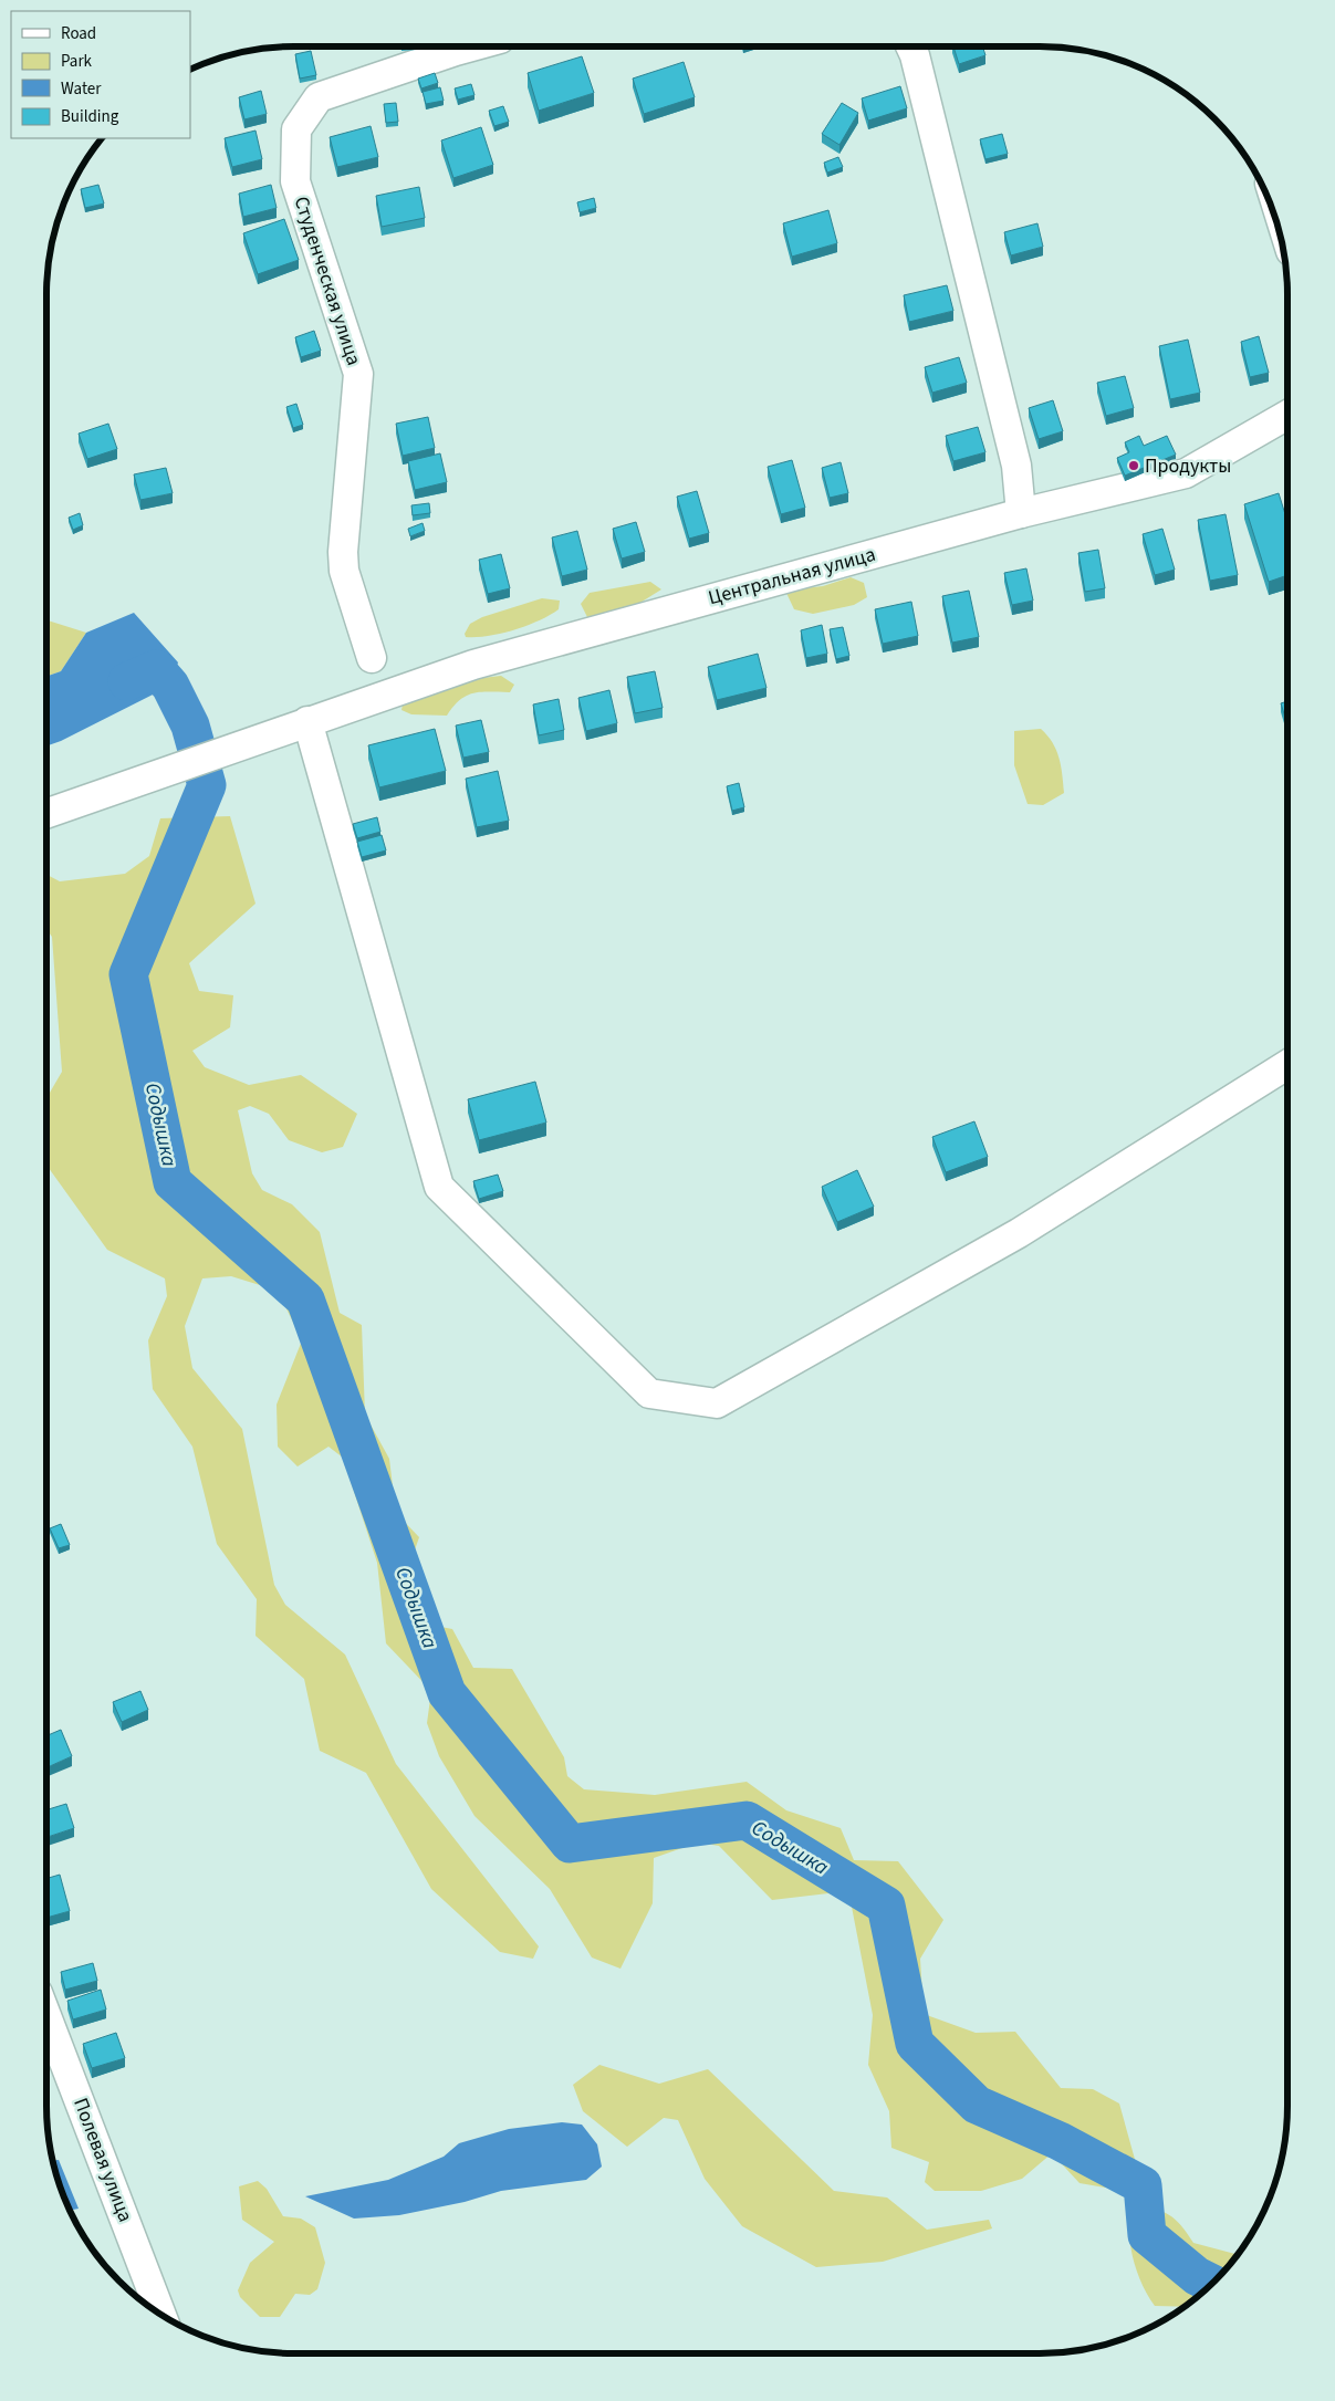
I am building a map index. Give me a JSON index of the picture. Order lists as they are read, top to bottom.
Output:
{
  "streets": {
    "street": ["Студенческая улица", "Центральная улица", "Полевая улица"]
  },
  "water": ["Содышка"],
  "places": ["Продукты"],
  "legend": [
    "Road",
    "Park",
    "Water",
    "Building"
  ]
}
